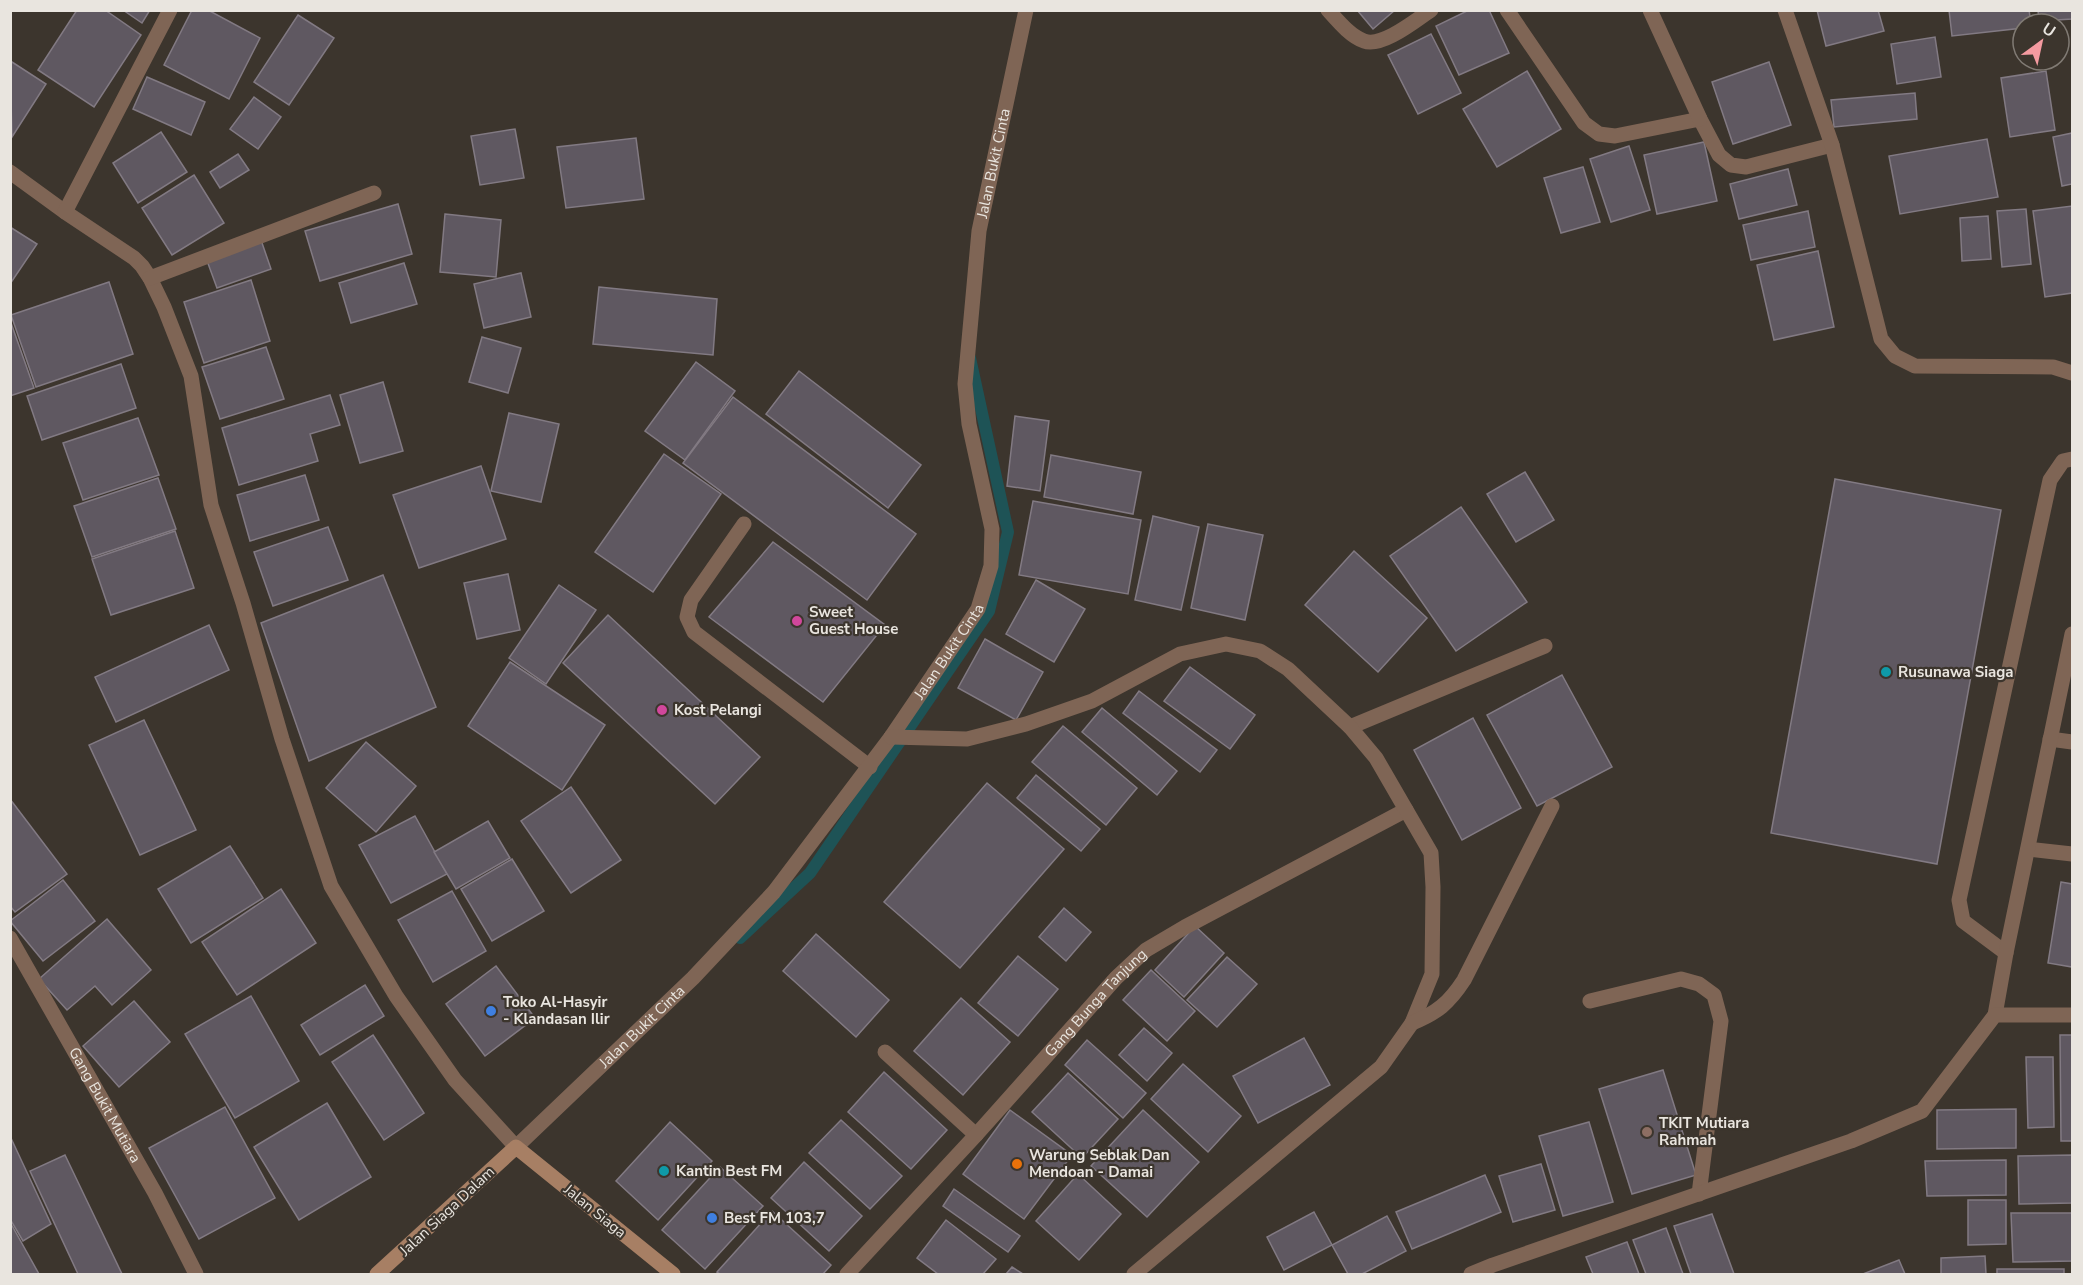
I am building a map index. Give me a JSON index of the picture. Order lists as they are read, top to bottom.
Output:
{
  "streets": {
    "street": [
      "Jalan Bukit Cinta",
      "Gang Bunga Tanjung",
      "Gang Bukit Mutiara",
      "Jalan Siaga Dalam",
      "Jalan Siaga"
    ]
  },
  "crossings": [
    ["Jalan Bukit Cinta", "Jalan Siaga Dalam"],
    ["Jalan Bukit Cinta", "Jalan Siaga"],
    ["Jalan Siaga Dalam", "Jalan Siaga"]
  ],
  "places": [
    "Sweet Guest House",
    "Rusunawa Siaga",
    "Kost Pelangi",
    "Toko Al-Hasyir - Klandasan Ilir",
    "TKIT Mutiara Rahmah",
    "Warung Seblak Dan Mendoan - Damai",
    "Kantin Best FM",
    "Best FM 103,7"
  ],
  "north": "top right"
}
